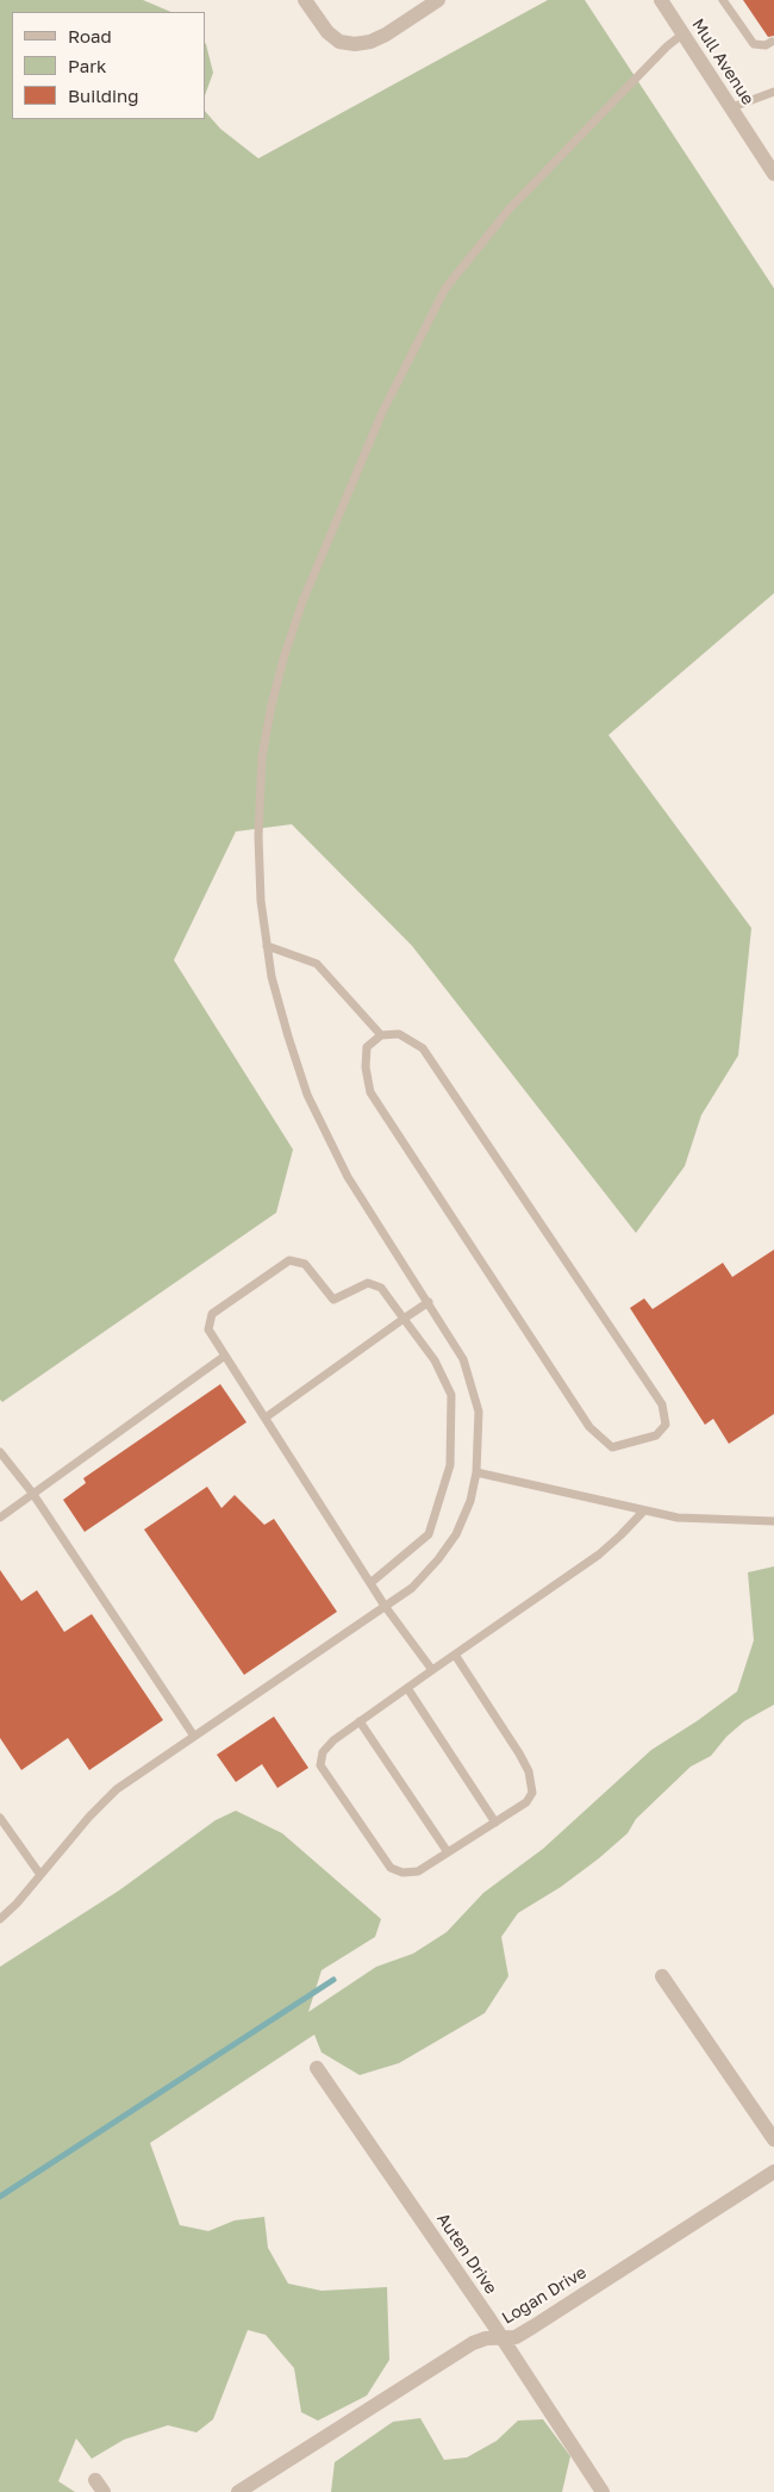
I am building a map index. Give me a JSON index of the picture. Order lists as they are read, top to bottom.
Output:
{
  "streets": {
    "street": ["Mull Avenue", "Auten Drive", "Logan Drive"]
  },
  "crossings": [
    ["Auten Drive", "Logan Drive"]
  ],
  "legend": ["Road", "Park", "Building"]
}
